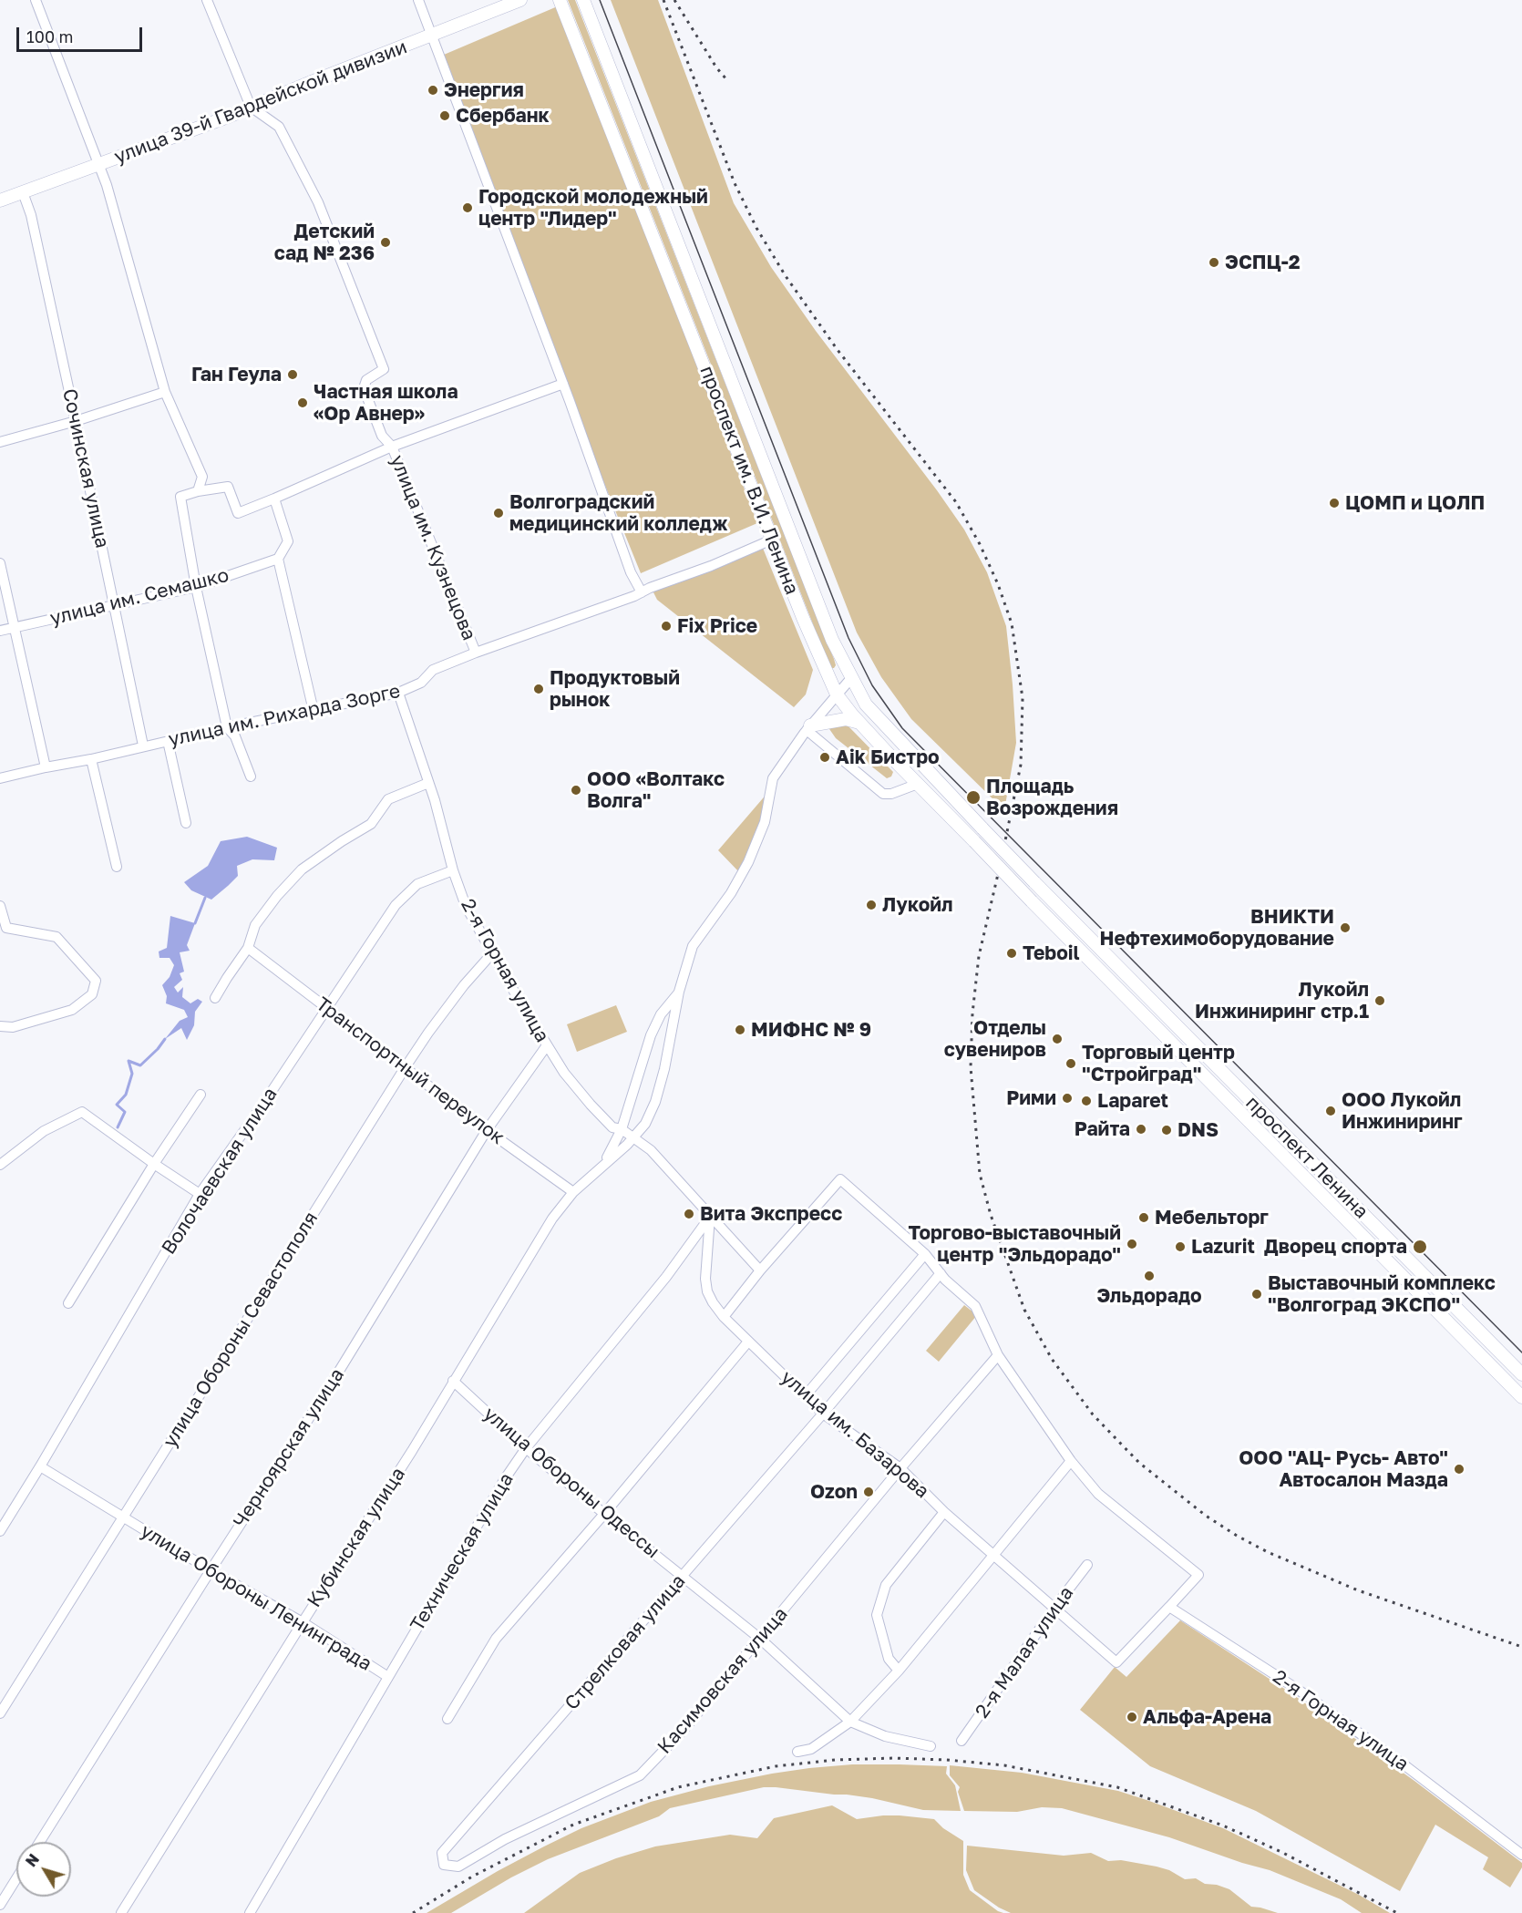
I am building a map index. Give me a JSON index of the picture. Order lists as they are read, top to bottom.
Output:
{
  "streets": {
    "main road": ["улица 39-й Гвардейской дивизии", "проспект им. В.И. Ленина", "проспект Ленина"],
    "street": [
      "Сочинская улица",
      "улица им. Кузнецова",
      "улица им. Семашко",
      "улица им. Рихарда Зорге",
      "2-я Горная улица",
      "Транспортный переулок",
      "Волочаевская улица",
      "улица Обороны Севастополя",
      "улица им. Базарова",
      "Черноярская улица",
      "улица Обороны Одессы",
      "Кубинская улица",
      "Техническая улица",
      "улица Обороны Ленинграда",
      "Стрелковая улица",
      "2-я Малая улица",
      "Касимовская улица"
    ]
  },
  "crossings": [
    ["улица 39-й Гвардейской дивизии", "Сочинская улица"],
    ["улица 39-й Гвардейской дивизии", "улица им. Кузнецова"],
    ["Сочинская улица", "улица им. Семашко"],
    ["Сочинская улица", "улица им. Рихарда Зорге"],
    ["проспект им. В.И. Ленина", "улица им. Рихарда Зорге"],
    ["проспект им. В.И. Ленина", "проспект Ленина"],
    ["проспект им. В.И. Ленина", "Кубинская улица"],
    ["улица им. Кузнецова", "улица им. Рихарда Зорге"],
    ["улица им. Рихарда Зорге", "2-я Горная улица"],
    ["2-я Горная улица", "Волочаевская улица"],
    ["2-я Горная улица", "улица Обороны Севастополя"],
    ["2-я Горная улица", "улица им. Базарова"],
    ["2-я Горная улица", "Черноярская улица"],
    ["2-я Горная улица", "Кубинская улица"],
    ["Транспортный переулок", "Волочаевская улица"],
    ["Транспортный переулок", "улица Обороны Севастополя"],
    ["Транспортный переулок", "Черноярская улица"],
    ["Транспортный переулок", "Кубинская улица"],
    ["Волочаевская улица", "улица Обороны Ленинграда"],
    ["улица Обороны Севастополя", "улица Обороны Ленинграда"],
    ["улица им. Базарова", "Техническая улица"],
    ["улица им. Базарова", "Стрелковая улица"],
    ["улица им. Базарова", "2-я Малая улица"],
    ["улица им. Базарова", "Касимовская улица"],
    ["Черноярская улица", "улица Обороны Ленинграда"],
    ["улица Обороны Одессы", "Кубинская улица"],
    ["улица Обороны Одессы", "Техническая улица"],
    ["улица Обороны Одессы", "Стрелковая улица"],
    ["улица Обороны Одессы", "Касимовская улица"],
    ["Кубинская улица", "улица Обороны Ленинграда"],
    ["Техническая улица", "улица Обороны Ленинграда"],
    ["Стрелковая улица", "Касимовская улица"]
  ],
  "places": [
    "Энергия",
    "Сбербанк",
    "Городской молодежный центр \"Лидер\"",
    "Детский сад № 236",
    "ЭСПЦ-2",
    "Ган Геула",
    "Частная школа «Ор Авнер»",
    "ЦОМП и ЦОЛП",
    "Волгоградский медицинский колледж",
    "Fix Price",
    "Продуктовый рынок",
    "Aik Бистро",
    "ООО «Волтакс Волга\"",
    "Площадь Возрождения",
    "Лукойл",
    "ВНИКТИ Нефтехимоборудование",
    "Teboil",
    "Лукойл Инжиниринг стр.1",
    "МИФНС № 9",
    "Отделы сувениров",
    "Торговый центр \"Стройград\"",
    "Рими",
    "Laparet",
    "ООО Лукойл Инжиниринг",
    "Райта",
    "DNS",
    "Вита Экспресс",
    "Мебельторг",
    "Торгово-выставочный центр \"Эльдорадо\"",
    "Lazurit",
    "Дворец спорта",
    "Эльдорадо",
    "Выставочный комплекс \"Волгоград ЭКСПО\"",
    "ООО \"АЦ- Русь- Авто\" Автосалон Мазда",
    "Ozon",
    "Альфа-Арена"
  ],
  "scale_bar": "100 m",
  "north": "top left"
}
